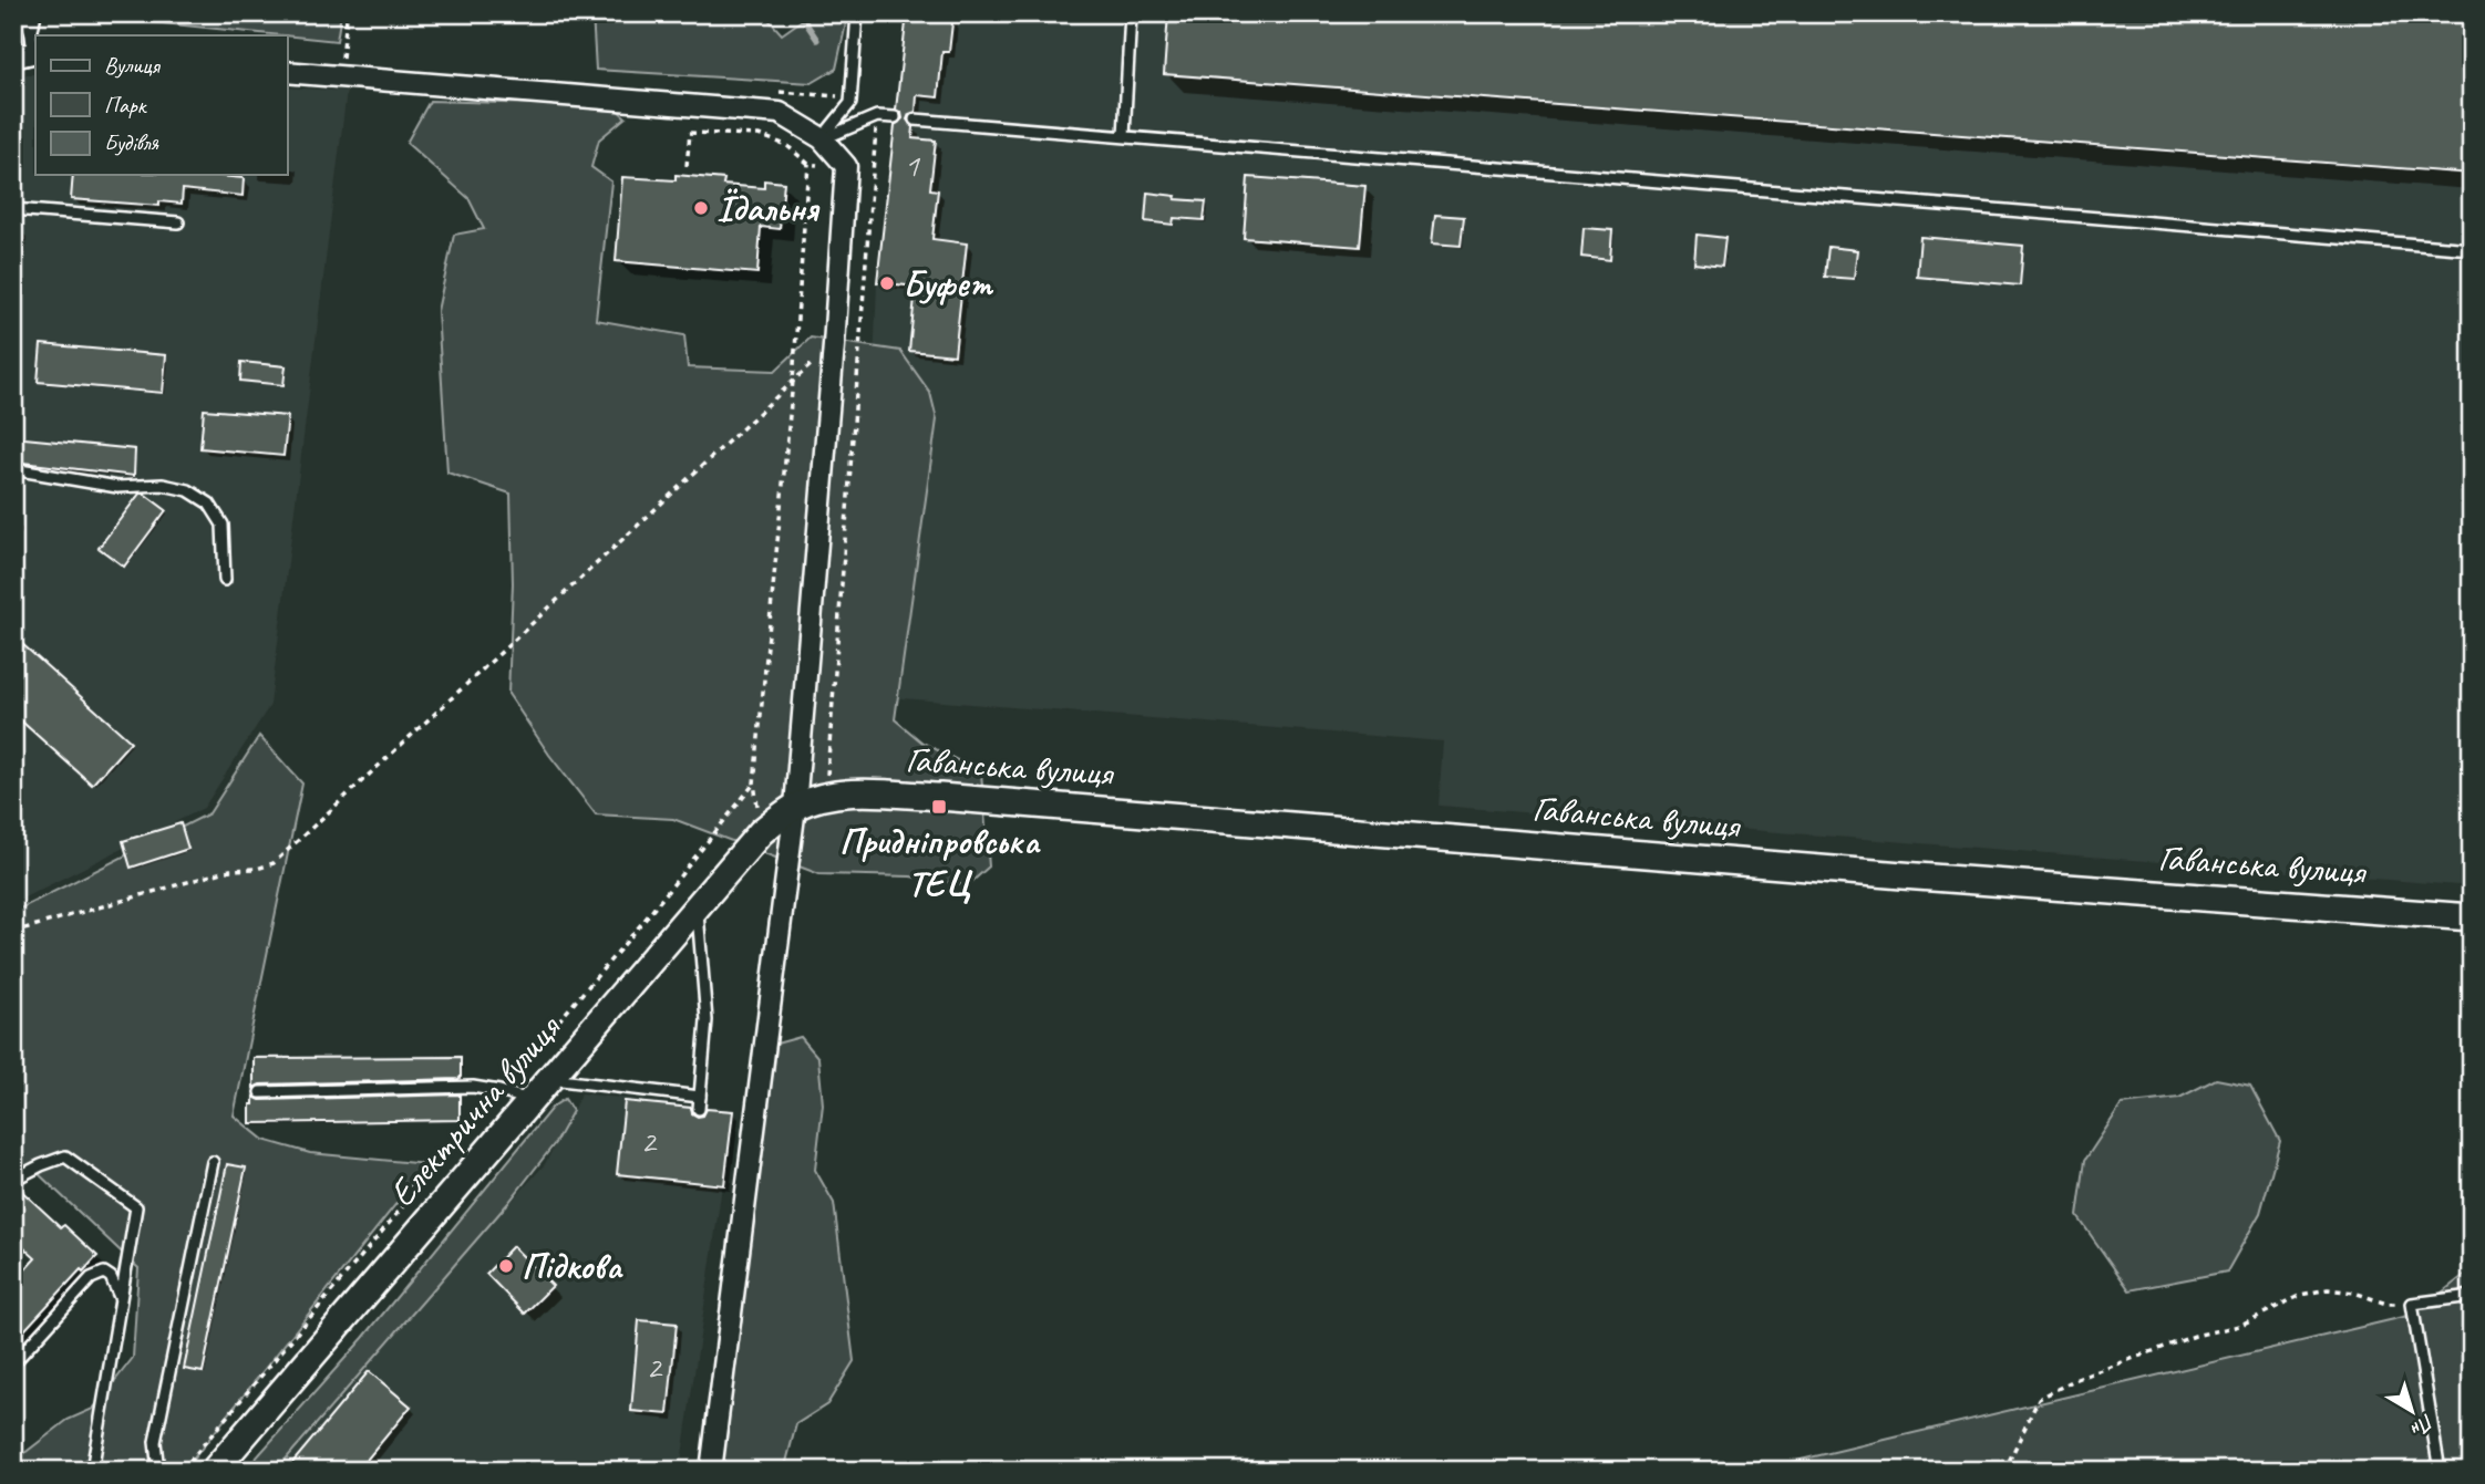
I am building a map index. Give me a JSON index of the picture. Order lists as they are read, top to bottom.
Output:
{
  "streets": {
    "street": ["Гаванська вулиця", "Електрична вулиця"]
  },
  "crossings": [
    ["Гаванська вулиця", "Електрична вулиця"]
  ],
  "places": {
    "other": ["Їдальня", "Буфет", "Підкова"],
    "transit": ["Придніпровська ТЕЦ"]
  },
  "house_numbers": ["1", "2", "2"],
  "legend": ["Вулиця", "Парк", "Будівля"],
  "north": "bottom right"
}
